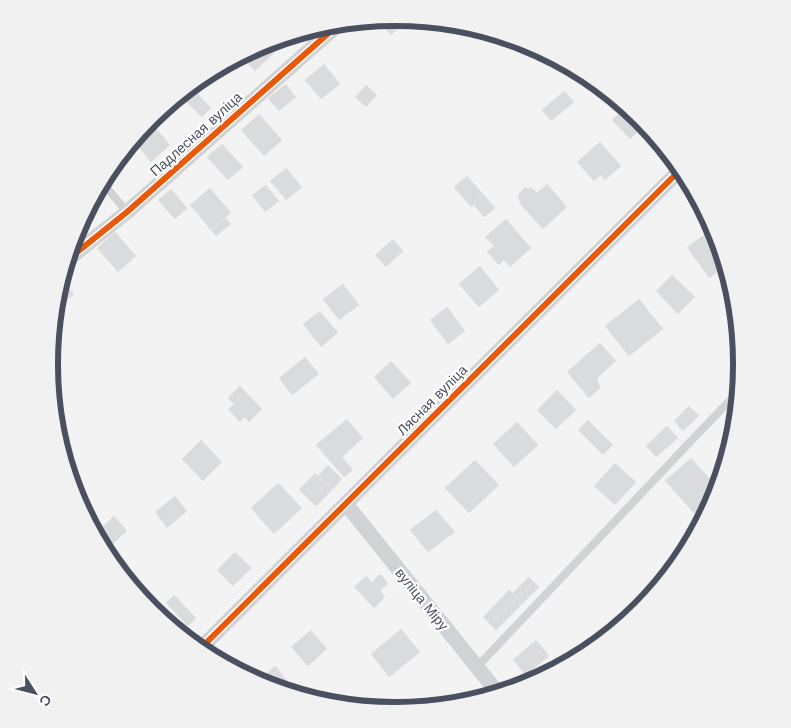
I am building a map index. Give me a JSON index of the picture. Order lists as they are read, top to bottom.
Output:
{
  "streets": {
    "street": ["Падлесная вуліца", "Лясная вуліца", "вуліца Міру"]
  },
  "crossings": [
    ["Лясная вуліца", "вуліца Міру"]
  ],
  "north": "bottom right"
}
